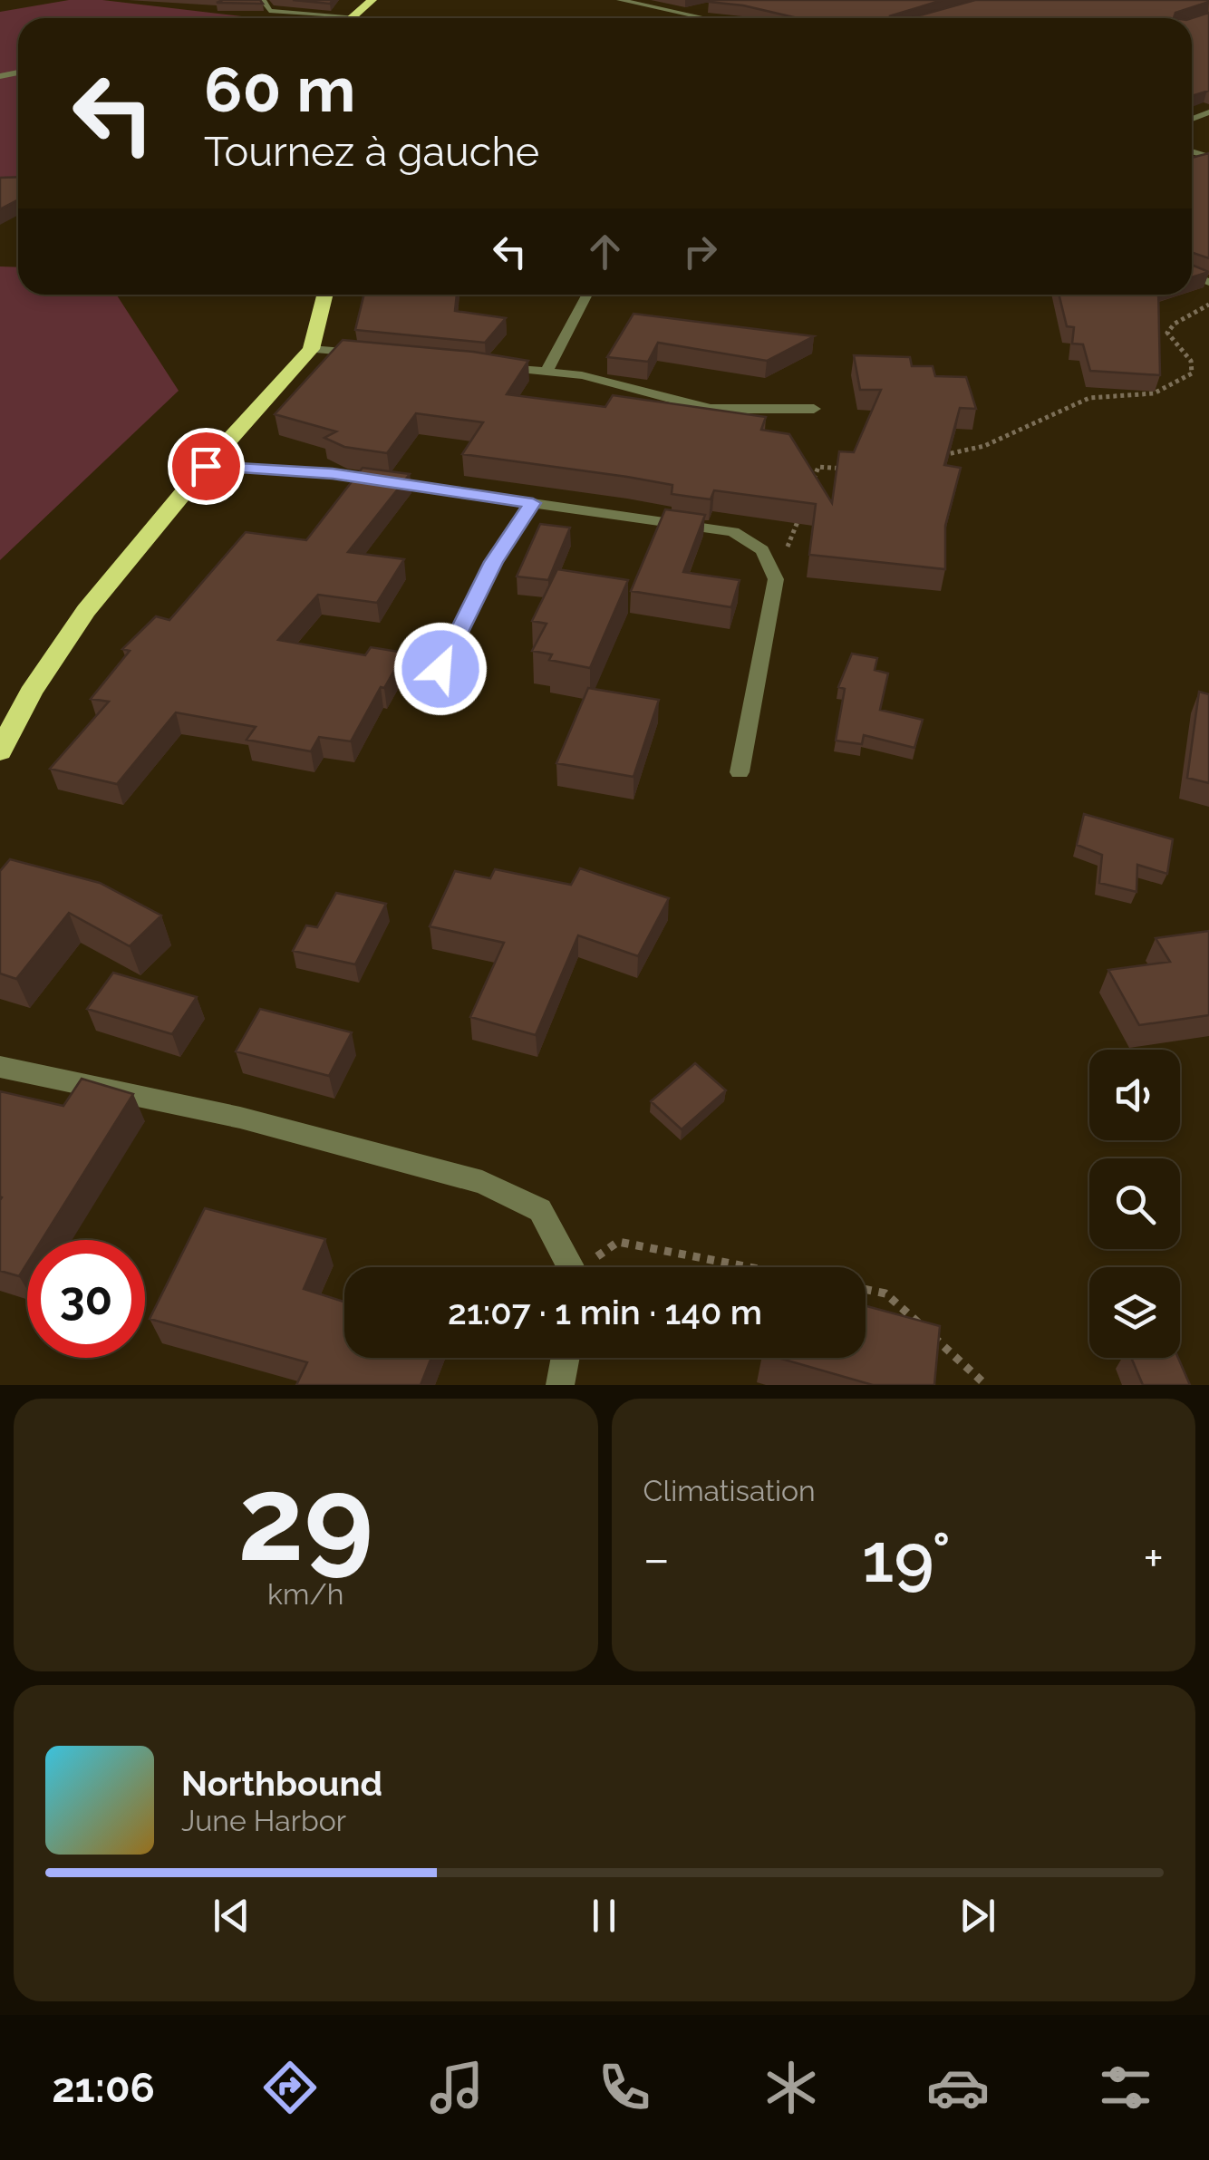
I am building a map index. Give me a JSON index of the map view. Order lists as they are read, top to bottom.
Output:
{
  "page": {
    "turn": ["60 m", "Tournez à gauche"],
    "limit": "30",
    "trip": "21:07 · 1 min · 140 m",
    "tile": [
      ["29", "km/h"],
      "Climatisation"
    ],
    "heat": ["−", "19°", "+"],
    "song": ["Northbound", "June Harbor"],
    "tabs": "21:06"
  }
}
